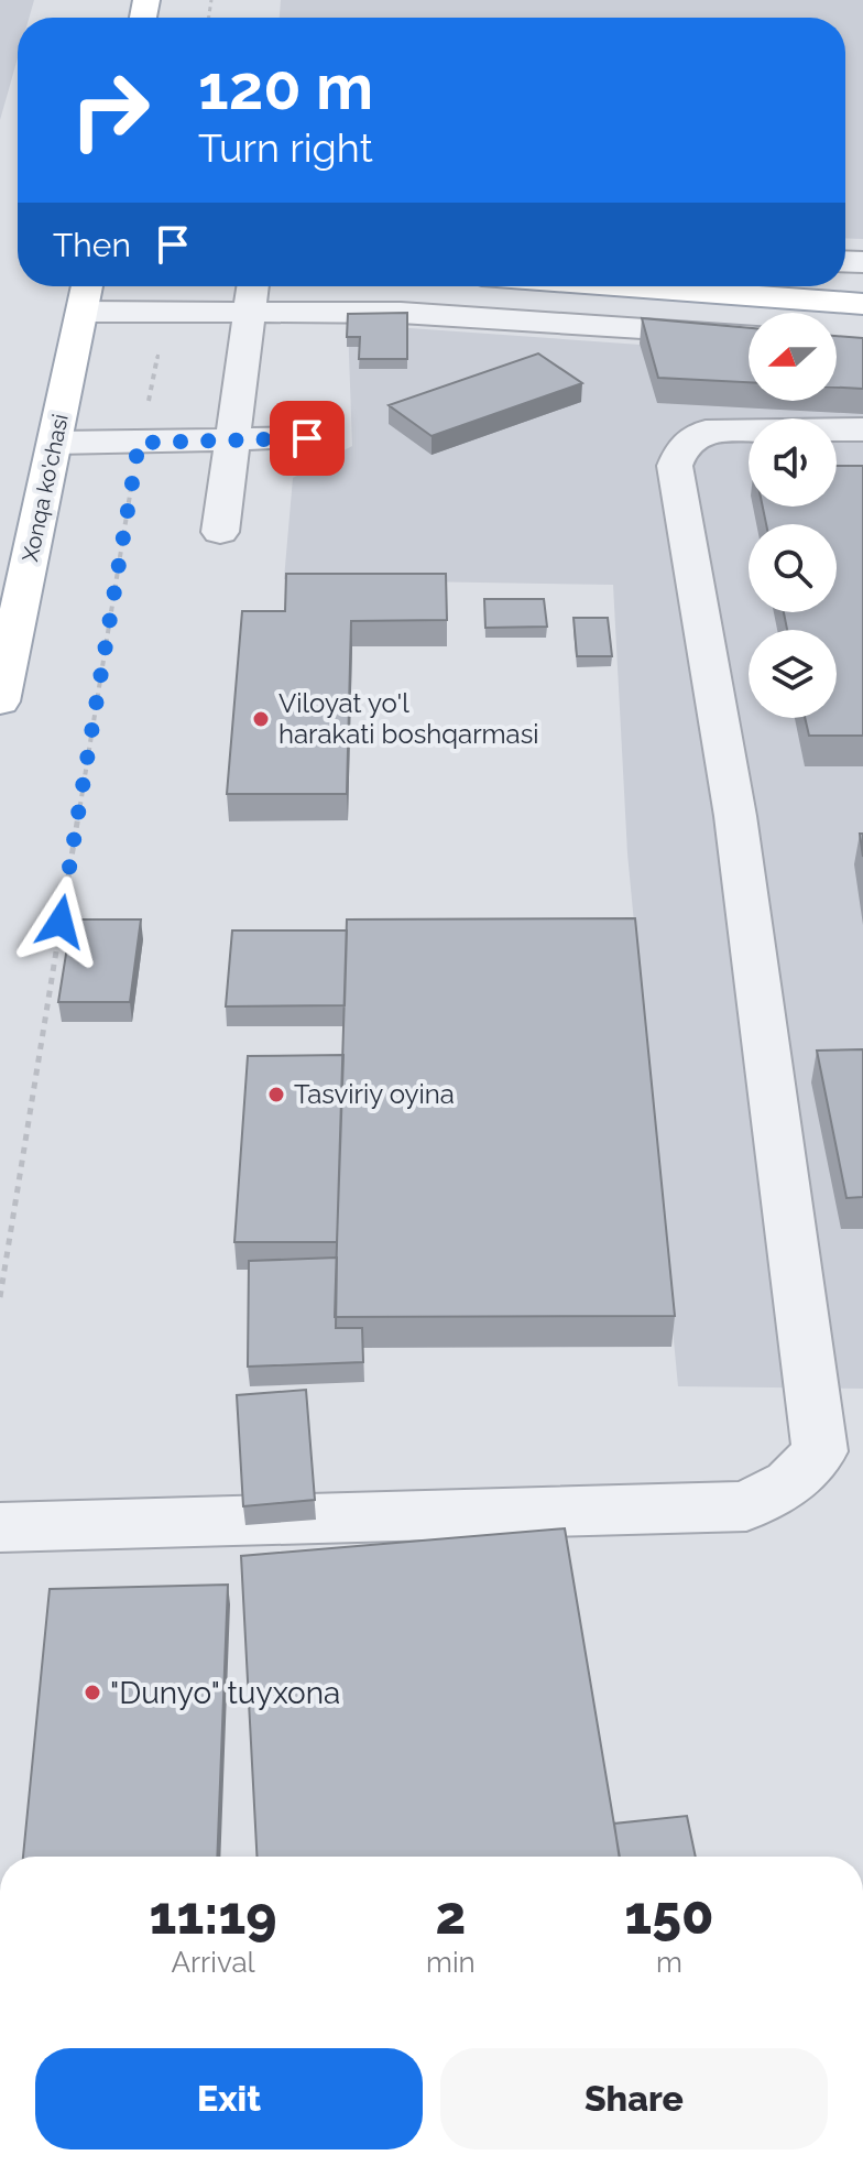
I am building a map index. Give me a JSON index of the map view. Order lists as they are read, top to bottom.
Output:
{
  "streets": {
    "main road": ["Xonqa ko'chasi"]
  },
  "places": ["Viloyat yo'l harakati boshqarmasi", "Tasviriy oyina", "\"Dunyo\" tuyxona"],
  "north": "left",
  "page": {
    "turn": ["120 m", "Turn right"],
    "then": "Then",
    "eta": [
      "11:19",
      "Arrival",
      "2",
      "min",
      "150",
      "m"
    ],
    "buttons": ["Exit", "Share"]
  }
}
